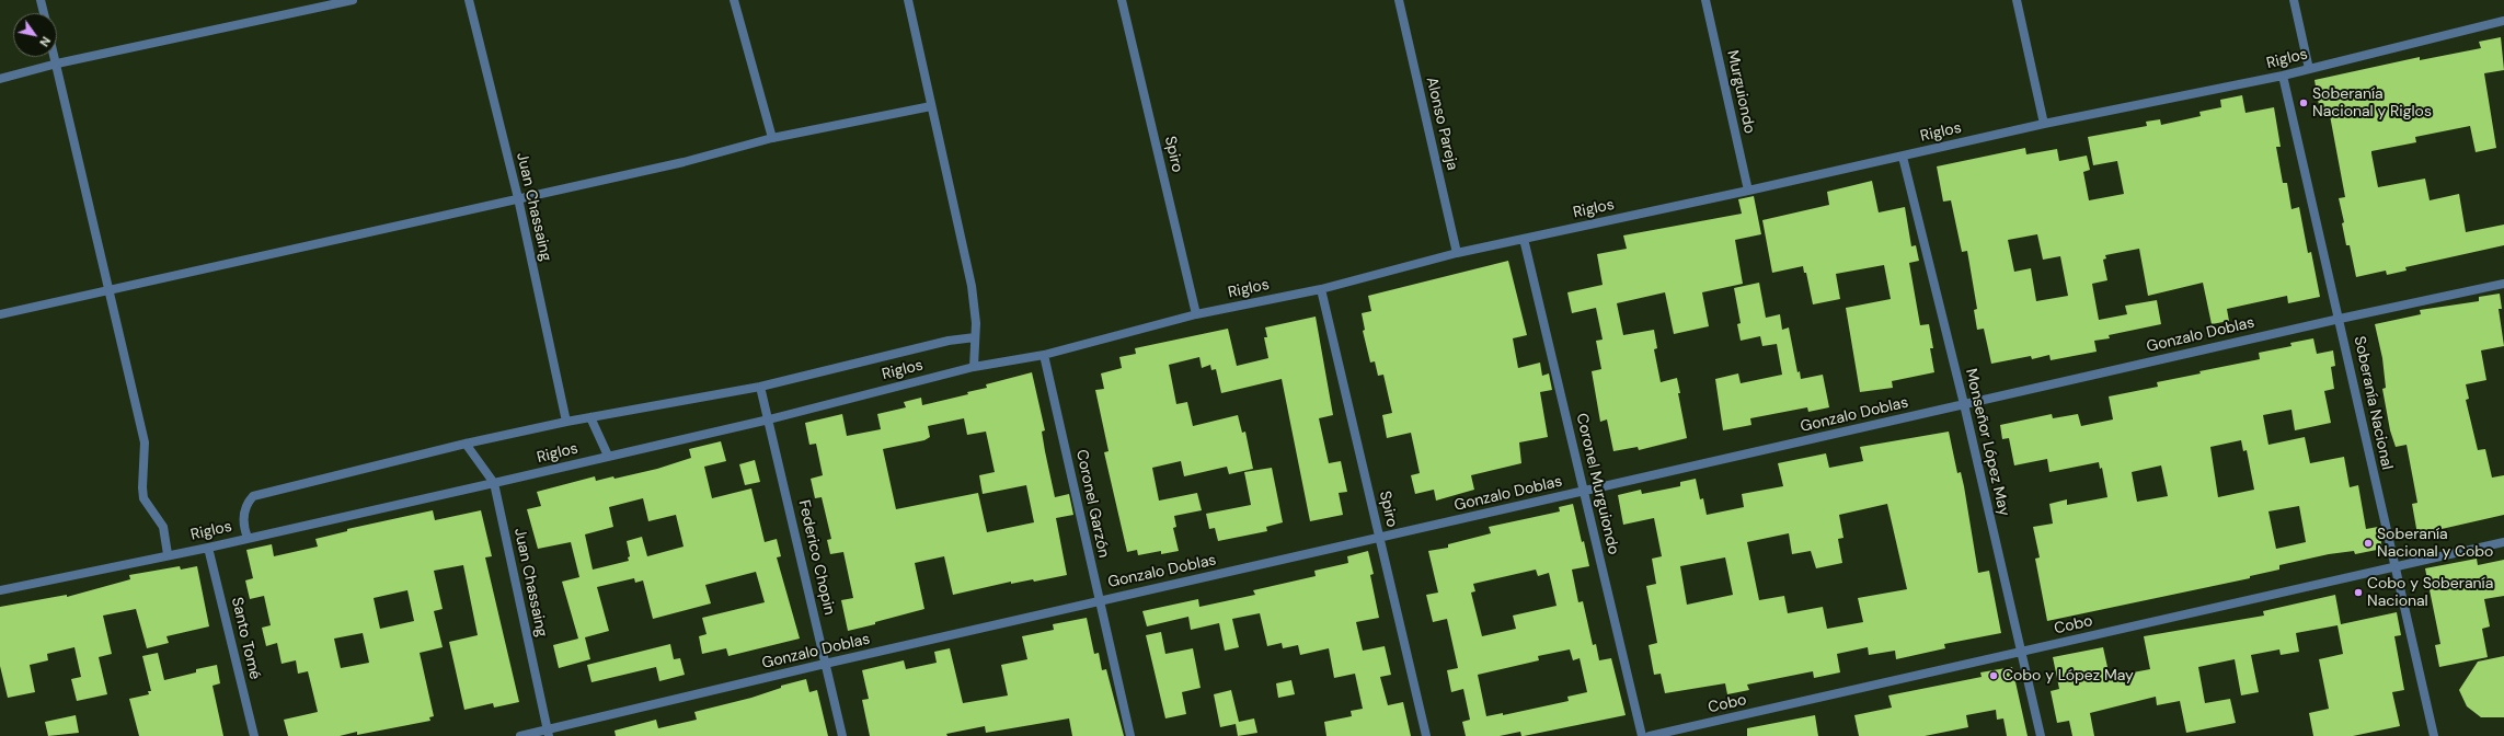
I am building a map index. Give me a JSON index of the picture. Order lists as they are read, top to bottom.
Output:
{
  "streets": {
    "street": [
      "Riglos",
      "Murguiondo",
      "Alonso Pareja",
      "Spiro",
      "Juan Chassaing",
      "Gonzalo Doblas",
      "Soberanía Nacional",
      "Monseñor López May",
      "Coronel Murguiondo",
      "Coronel Garzón",
      "Federico Chopin",
      "Cobo",
      "Santo Tomé"
    ]
  },
  "crossings": [
    ["Riglos", "Murguiondo"],
    ["Riglos", "Alonso Pareja"],
    ["Riglos", "Spiro"],
    ["Riglos", "Juan Chassaing"],
    ["Riglos", "Soberanía Nacional"],
    ["Riglos", "Monseñor López May"],
    ["Riglos", "Coronel Murguiondo"],
    ["Riglos", "Coronel Garzón"],
    ["Riglos", "Federico Chopin"],
    ["Riglos", "Santo Tomé"],
    ["Spiro", "Gonzalo Doblas"],
    ["Juan Chassaing", "Gonzalo Doblas"],
    ["Gonzalo Doblas", "Soberanía Nacional"],
    ["Gonzalo Doblas", "Monseñor López May"],
    ["Gonzalo Doblas", "Coronel Murguiondo"],
    ["Gonzalo Doblas", "Coronel Garzón"],
    ["Gonzalo Doblas", "Federico Chopin"],
    ["Soberanía Nacional", "Cobo"],
    ["Monseñor López May", "Cobo"]
  ],
  "places": [
    "Soberanía Nacional y Riglos",
    "Soberanía Nacional y Cobo",
    "Cobo y Soberanía Nacional",
    "Cobo y López May"
  ],
  "north": "bottom right"
}
